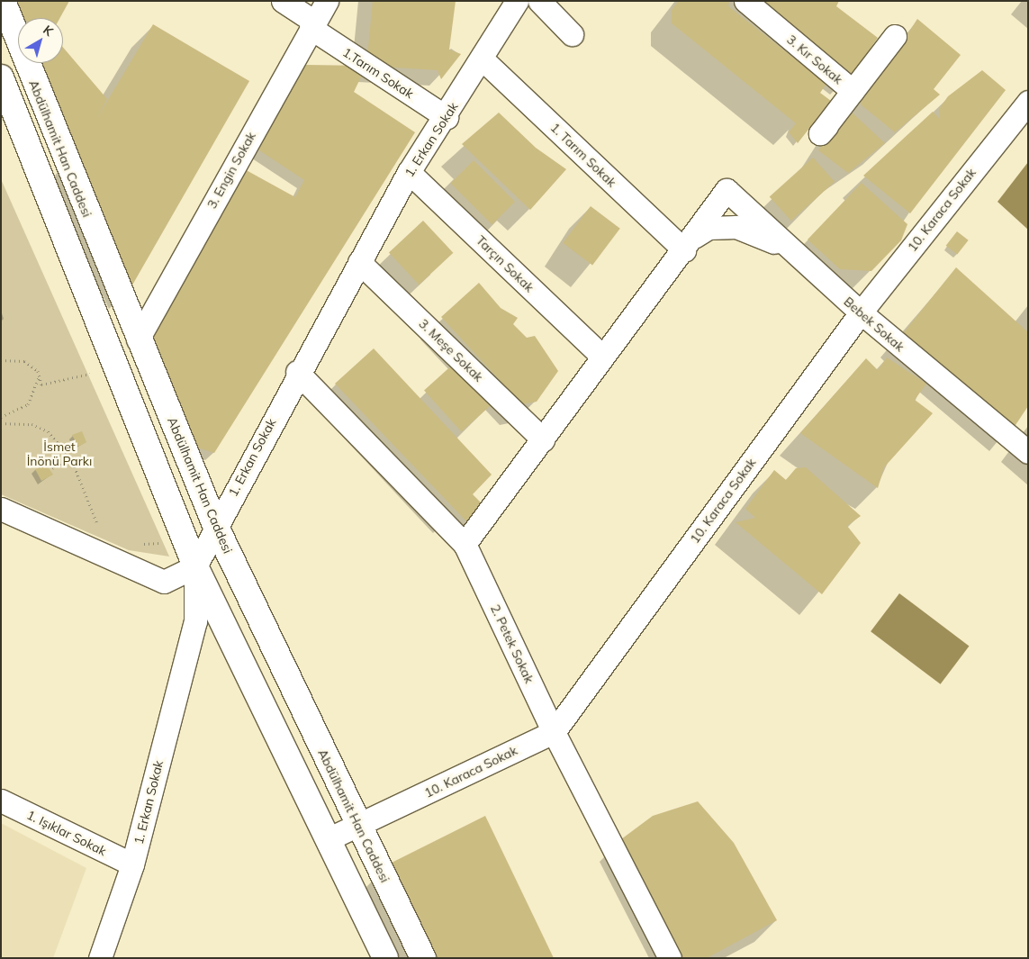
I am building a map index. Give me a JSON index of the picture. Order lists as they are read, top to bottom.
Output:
{
  "streets": {
    "main road": ["Abdülhamit Han Caddesi"],
    "street": [
      "3. Kır Sokak",
      "1.Tarım Sokak",
      "1. Erkan Sokak",
      "1. Tarım Sokak",
      "3. Engin Sokak",
      "10. Karaca Sokak",
      "Tarçın Sokak",
      "Bebek Sokak",
      "3. Meşe Sokak",
      "2. Petek Sokak",
      "1. Işıklar Sokak"
    ]
  },
  "crossings": [
    ["1.Tarım Sokak", "1. Erkan Sokak"],
    ["1.Tarım Sokak", "3. Engin Sokak"],
    ["1. Erkan Sokak", "Abdülhamit Han Caddesi"],
    ["1. Erkan Sokak", "1. Tarım Sokak"],
    ["1. Erkan Sokak", "Tarçın Sokak"],
    ["1. Erkan Sokak", "3. Meşe Sokak"],
    ["1. Erkan Sokak", "2. Petek Sokak"],
    ["1. Erkan Sokak", "1. Işıklar Sokak"],
    ["Abdülhamit Han Caddesi", "3. Engin Sokak"],
    ["Abdülhamit Han Caddesi", "10. Karaca Sokak"],
    ["1. Tarım Sokak", "Bebek Sokak"],
    ["10. Karaca Sokak", "Bebek Sokak"],
    ["10. Karaca Sokak", "2. Petek Sokak"]
  ],
  "parks": ["İsmet İnönü Parkı"],
  "north": "top right"
}
